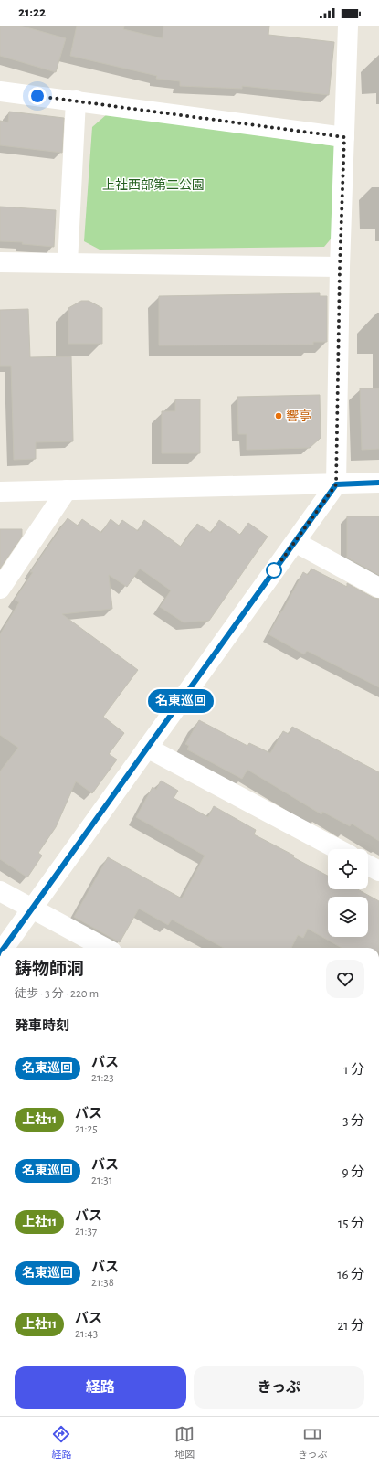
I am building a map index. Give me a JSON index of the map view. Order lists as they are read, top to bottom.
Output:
{
  "parks": ["上社西部第二公園"],
  "places": ["響亭"],
  "lines": ["bus line 名東巡回"],
  "page": {
    "status": "21:22",
    "on_map": "名東巡回",
    "heading": [
      ["鋳物師洞", "徒歩 · 3 分 · 220 m"],
      "発車時刻"
    ],
    "list": [
      {
        "mark": "名東巡回",
        "name": "バス",
        "note": "21:23",
        "value": "1 分"
      },
      {
        "mark": "上社11",
        "name": "バス",
        "note": "21:25",
        "value": "3 分"
      },
      {
        "mark": "名東巡回",
        "name": "バス",
        "note": "21:31",
        "value": "9 分"
      },
      {
        "mark": "上社11",
        "name": "バス",
        "note": "21:37",
        "value": "15 分"
      },
      {
        "mark": "名東巡回",
        "name": "バス",
        "note": "21:38",
        "value": "16 分"
      },
      {
        "mark": "上社11",
        "name": "バス",
        "note": "21:43",
        "value": "21 分"
      }
    ],
    "buttons": ["経路", "きっぷ"],
    "tabs": ["経路", "地図", "きっぷ"]
  }
}
